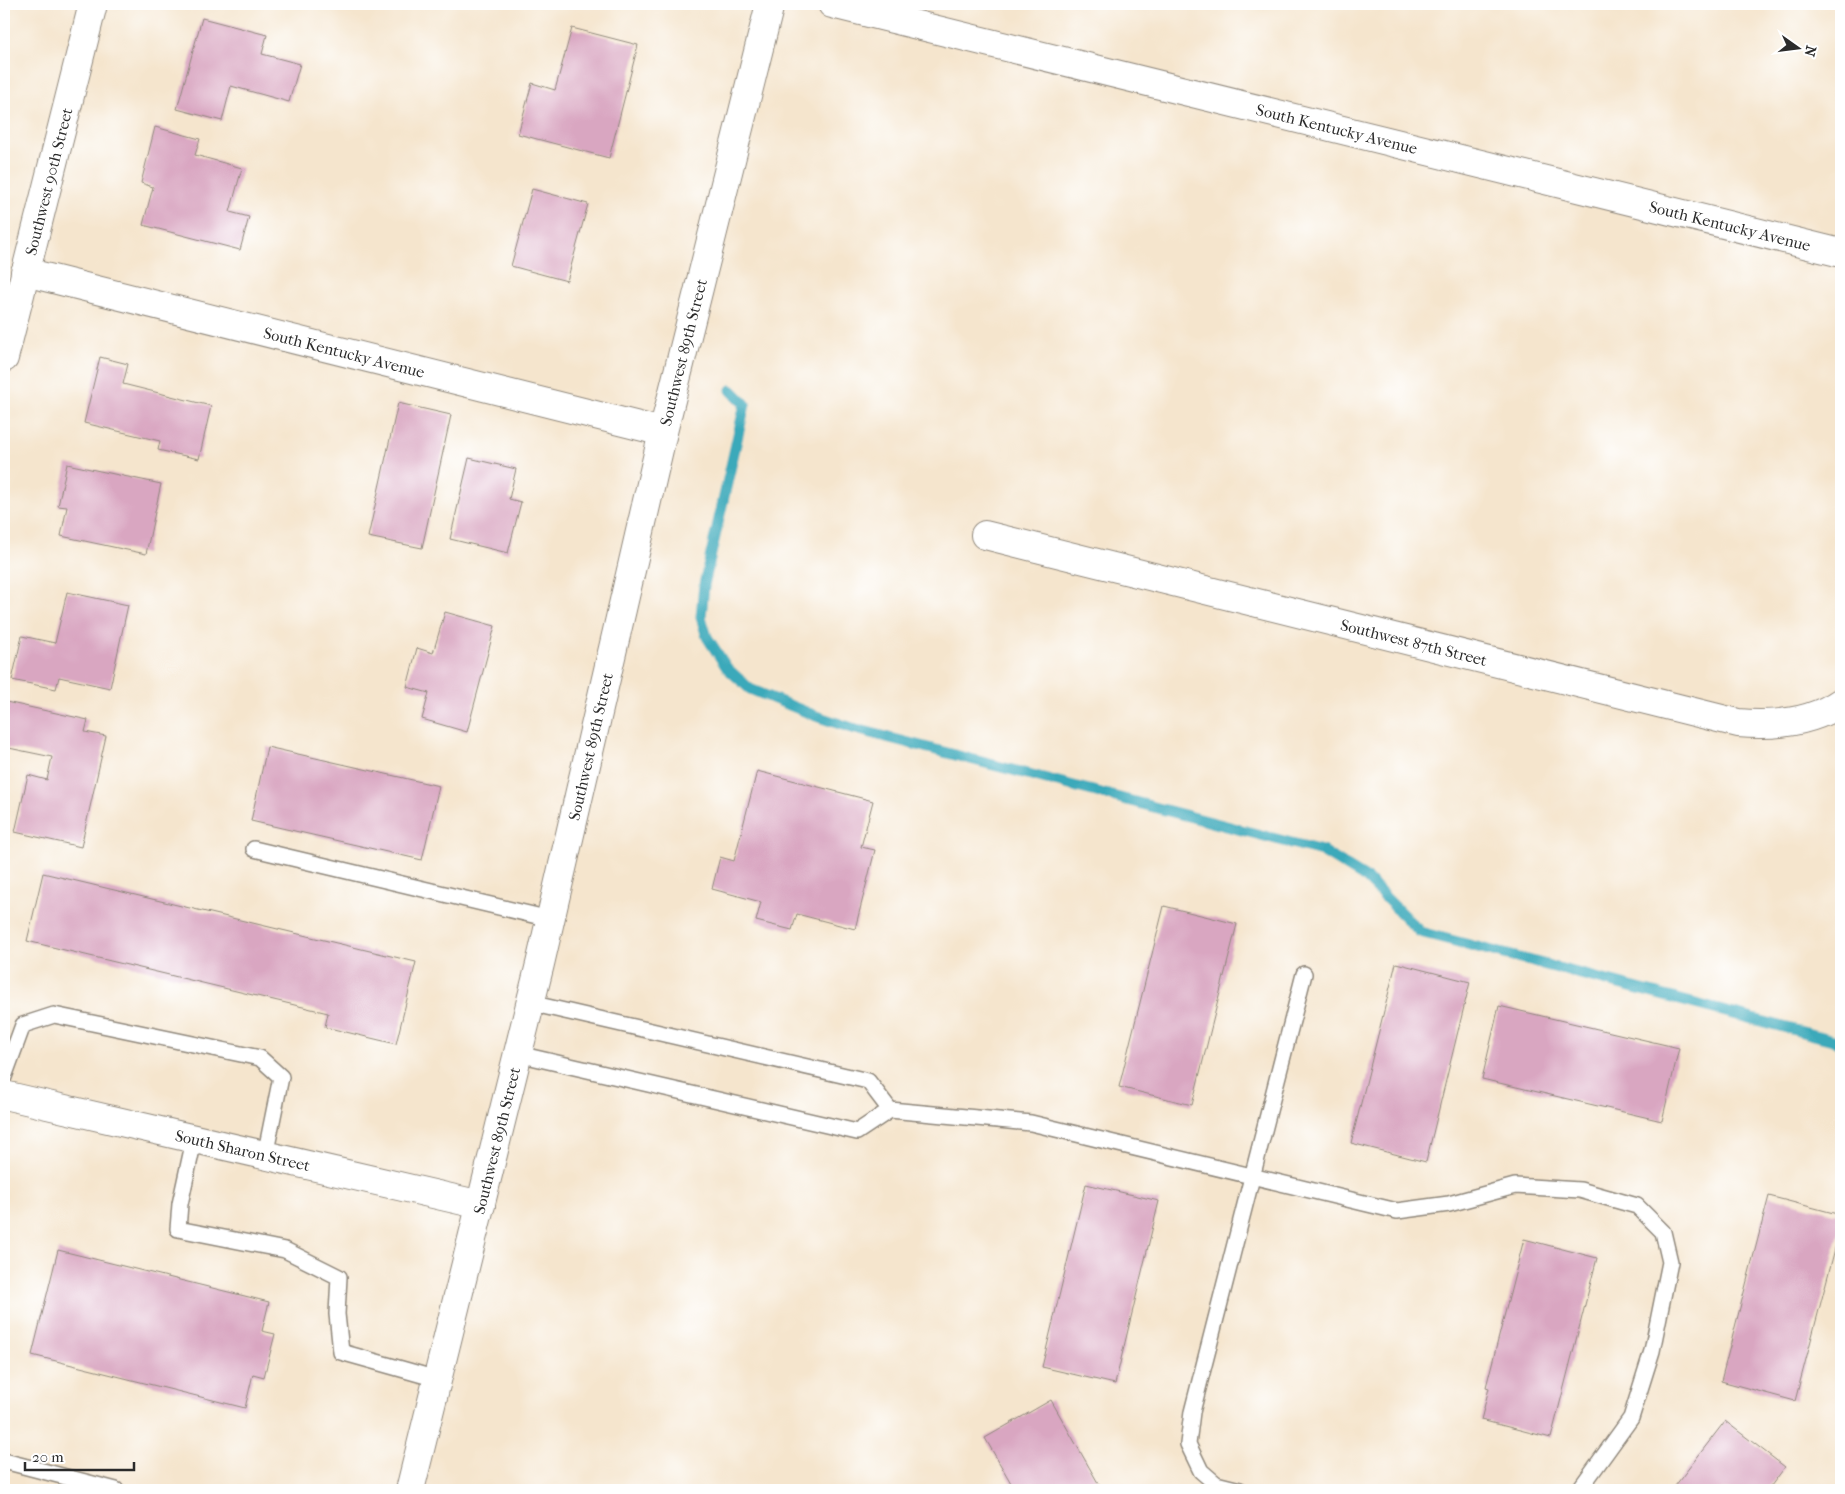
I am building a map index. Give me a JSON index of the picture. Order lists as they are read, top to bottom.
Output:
{
  "streets": {
    "street": [
      "South Kentucky Avenue",
      "Southwest 90th Street",
      "Southwest 89th Street",
      "Southwest 87th Street",
      "South Sharon Street"
    ]
  },
  "crossings": [
    ["South Kentucky Avenue", "Southwest 90th Street"],
    ["South Kentucky Avenue", "Southwest 89th Street"],
    ["Southwest 89th Street", "South Sharon Street"]
  ],
  "scale_bar": "20 m",
  "north": "right"
}
